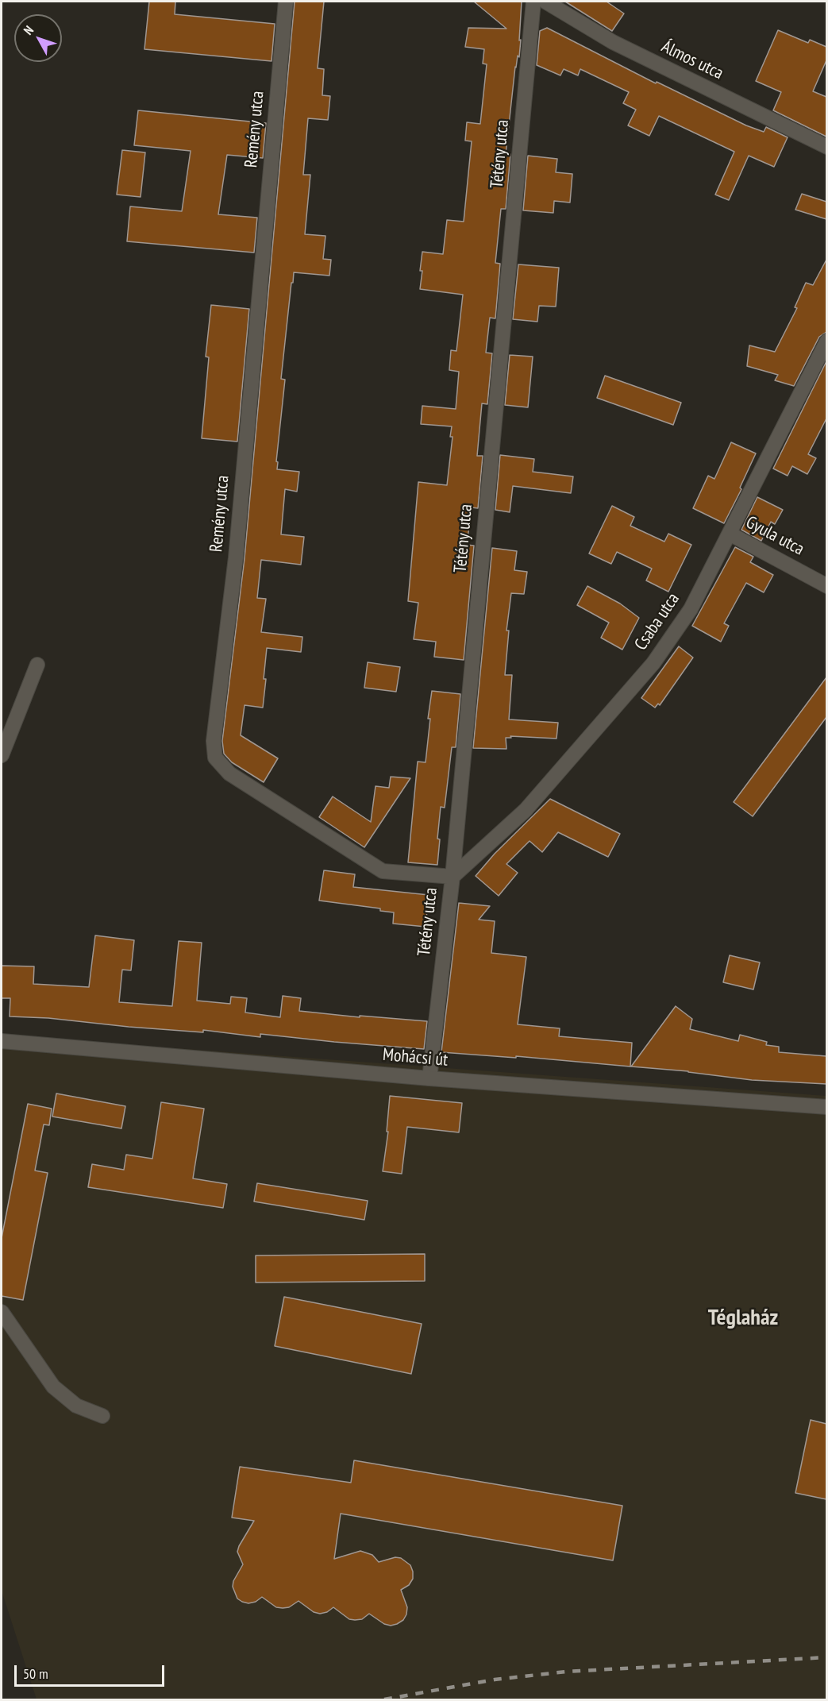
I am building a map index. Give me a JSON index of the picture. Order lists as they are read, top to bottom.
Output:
{
  "streets": {
    "street": [
      "Álmos utca",
      "Remény utca",
      "Tétény utca",
      "Gyula utca",
      "Csaba utca",
      "Mohácsi út"
    ]
  },
  "crossings": [
    ["Remény utca", "Tétény utca"],
    ["Remény utca", "Csaba utca"],
    ["Tétény utca", "Csaba utca"],
    ["Tétény utca", "Mohácsi út"],
    ["Gyula utca", "Csaba utca"]
  ],
  "districts": ["Téglaház"],
  "scale_bar": "50 m",
  "north": "top left"
}
